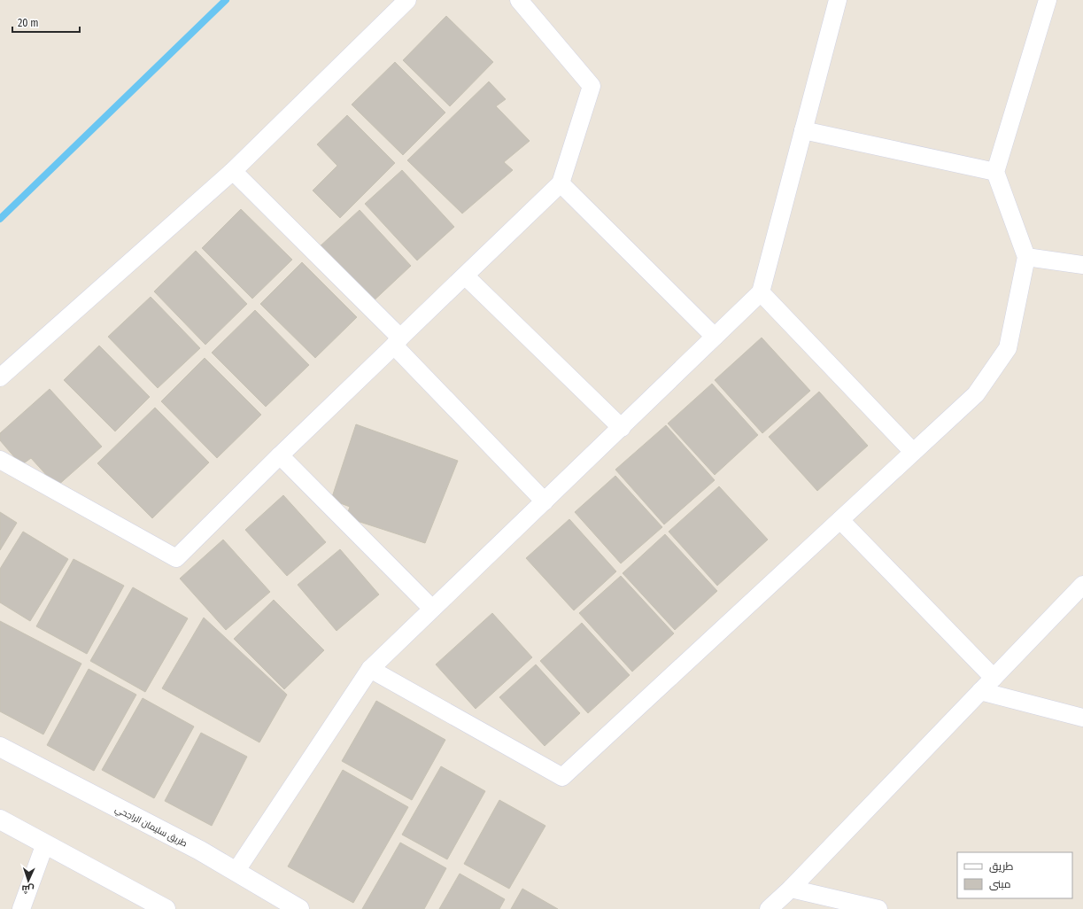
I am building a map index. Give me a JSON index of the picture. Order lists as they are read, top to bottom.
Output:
{
  "streets": {
    "main road": ["طريق سليمان الراجحي"]
  },
  "legend": ["طريق", "مبنى"],
  "scale_bar": "20 m",
  "north": "bottom"
}
